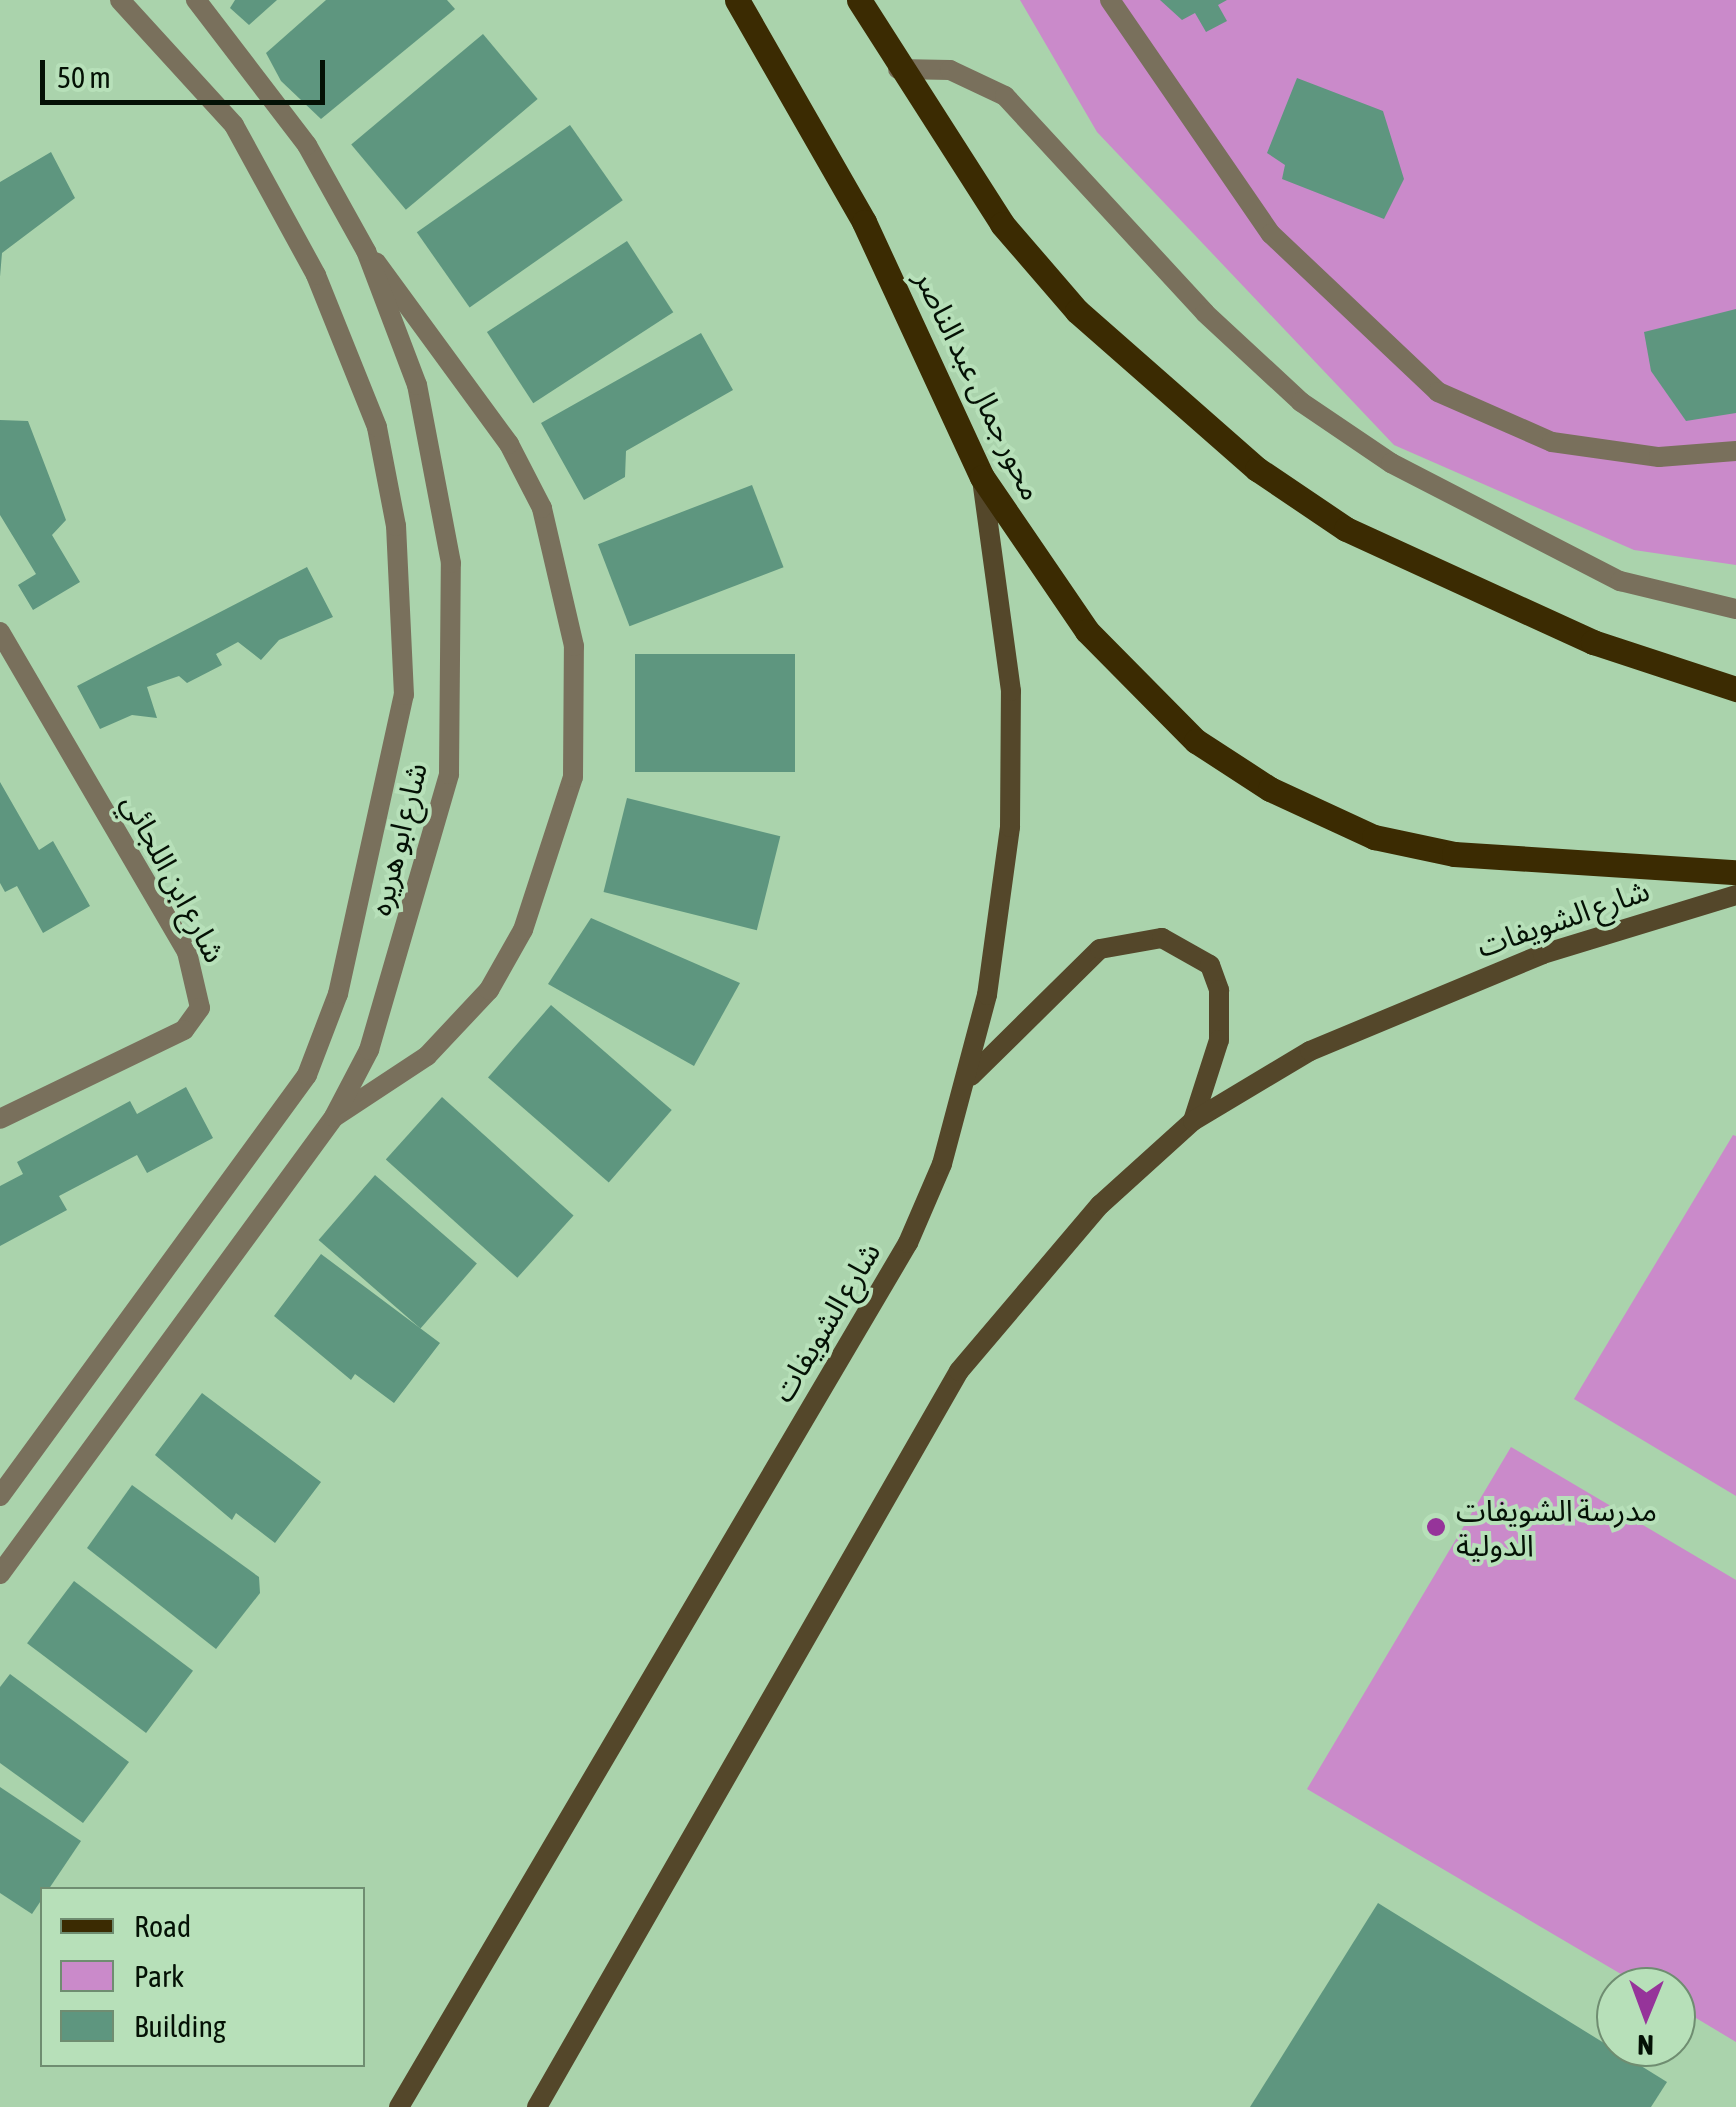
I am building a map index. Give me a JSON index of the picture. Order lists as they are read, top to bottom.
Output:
{
  "streets": {
    "main road": ["محور جمال عبد الناصر", "شارع الشويفات"],
    "street": ["شارع ابو هريره", "شارع ابن اللجائي"]
  },
  "crossings": [
    ["محور جمال عبد الناصر", "شارع الشويفات"]
  ],
  "places": ["مدرسة الشويفات الدولية"],
  "legend": ["Road", "Park", "Building"],
  "scale_bar": "50 m",
  "north": "bottom"
}
